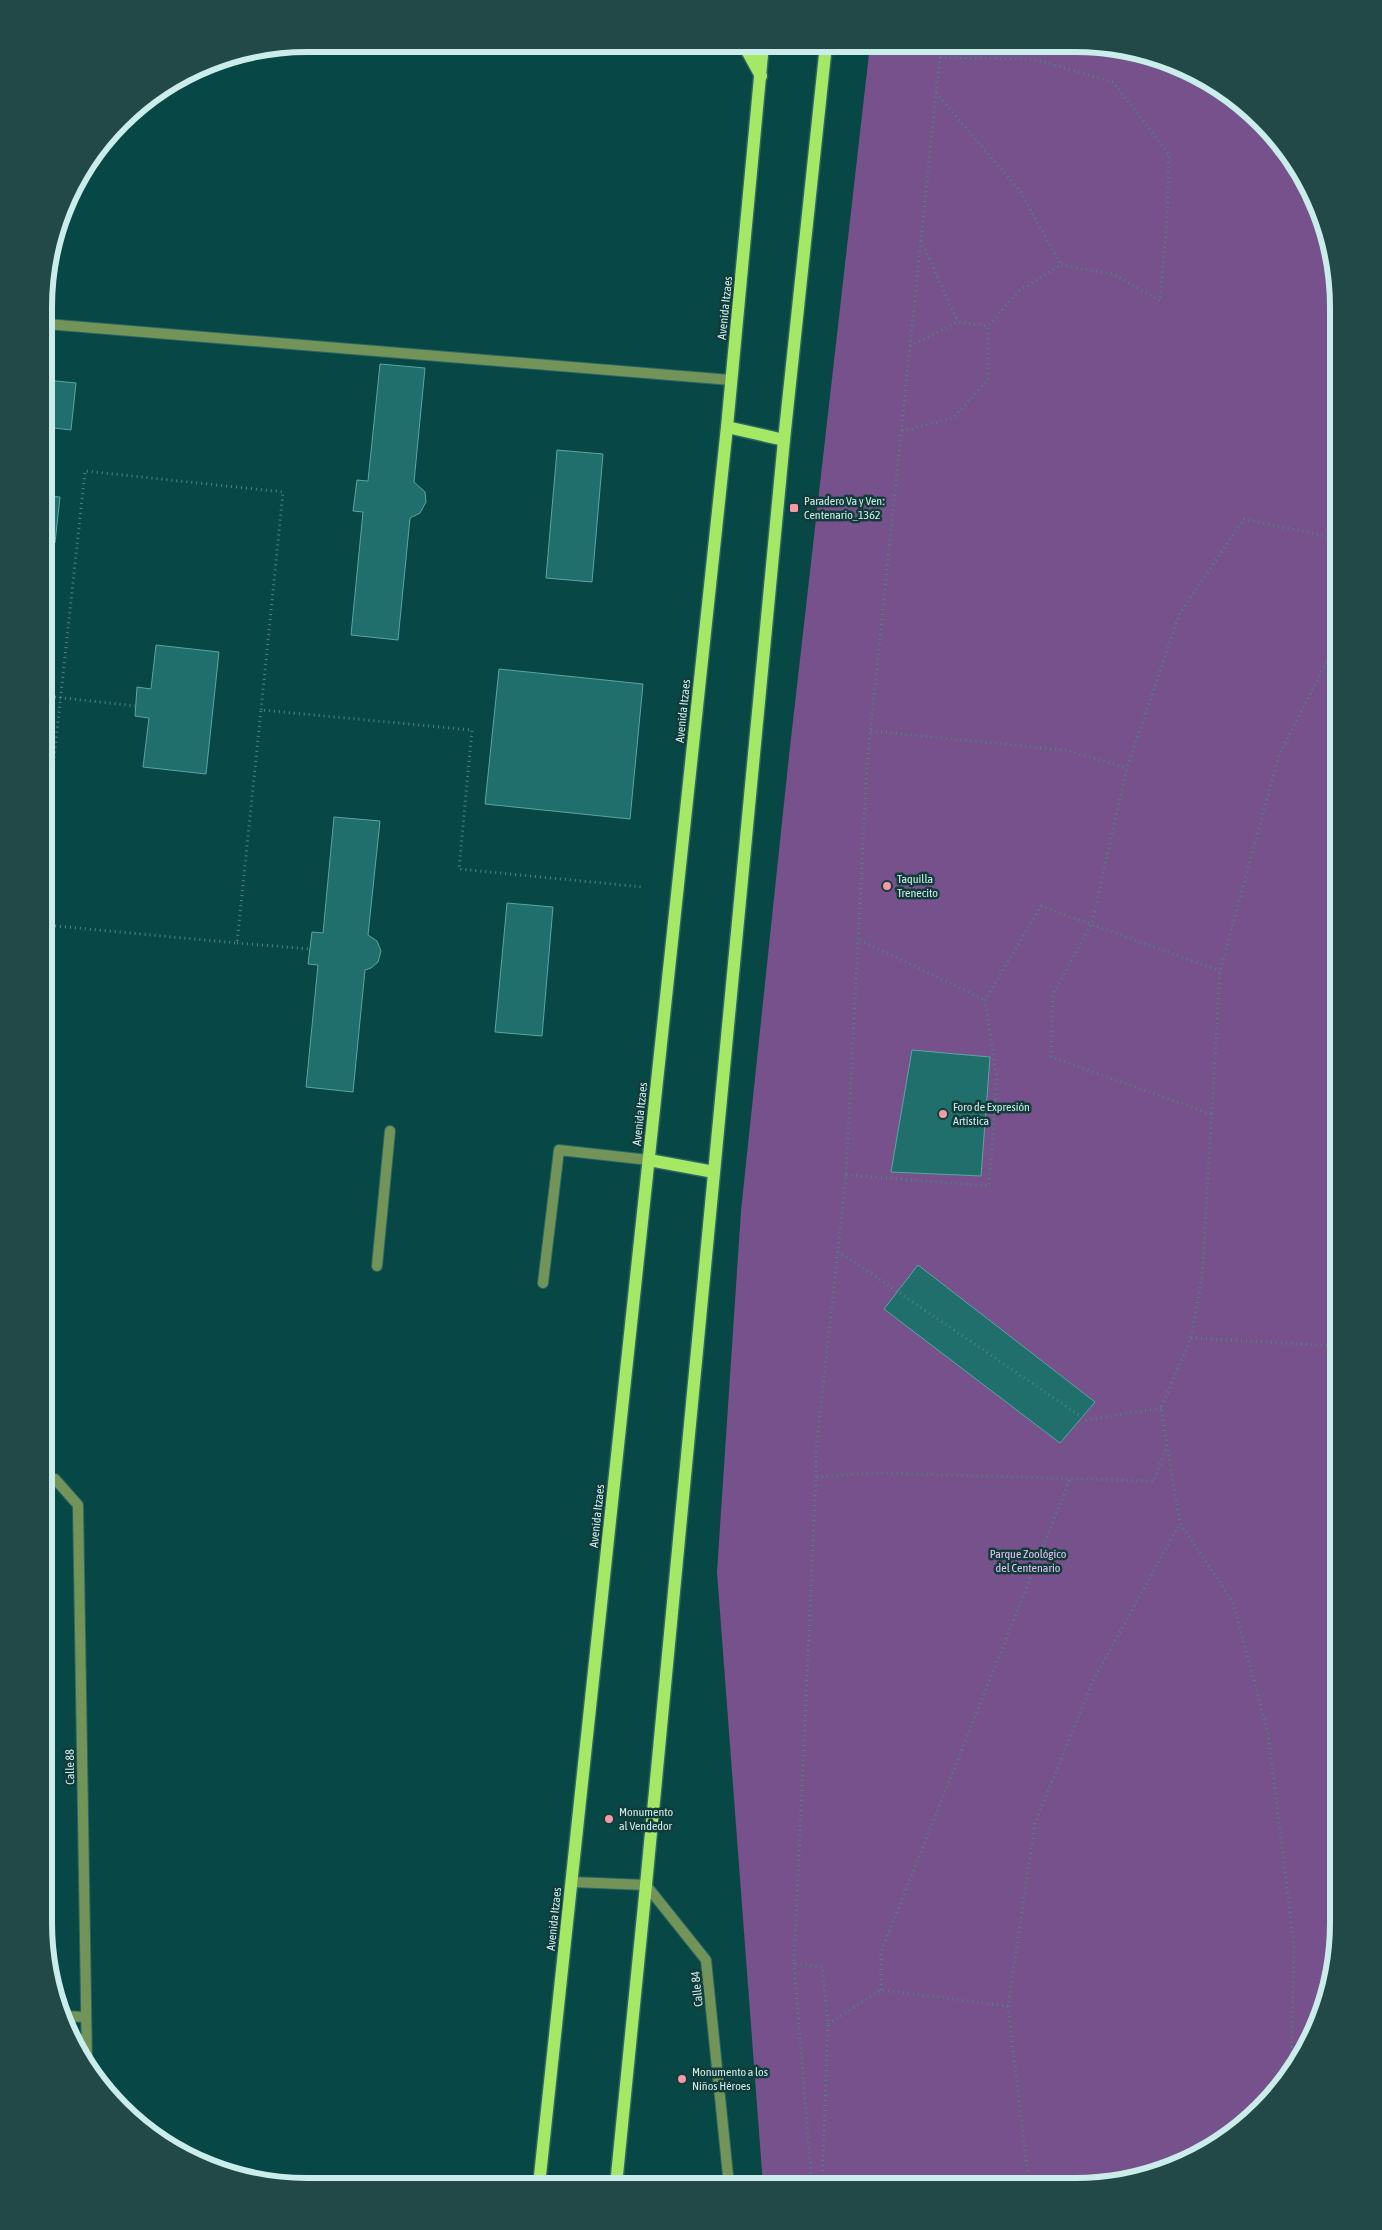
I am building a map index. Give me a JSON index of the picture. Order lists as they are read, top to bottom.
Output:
{
  "streets": {
    "main road": ["Avenida Itzaes"],
    "street": ["Calle 88", "Calle 84"]
  },
  "parks": ["Parque Zoológico del Centenario"],
  "places": {
    "transit": ["Paradero Va y Ven: Centenario_1362"],
    "other": [
      "Taquilla Trenecito",
      "Foro de Expresión Artística",
      "Monumento al Vendedor",
      "Monumento a los Niños Héroes"
    ]
  }
}
